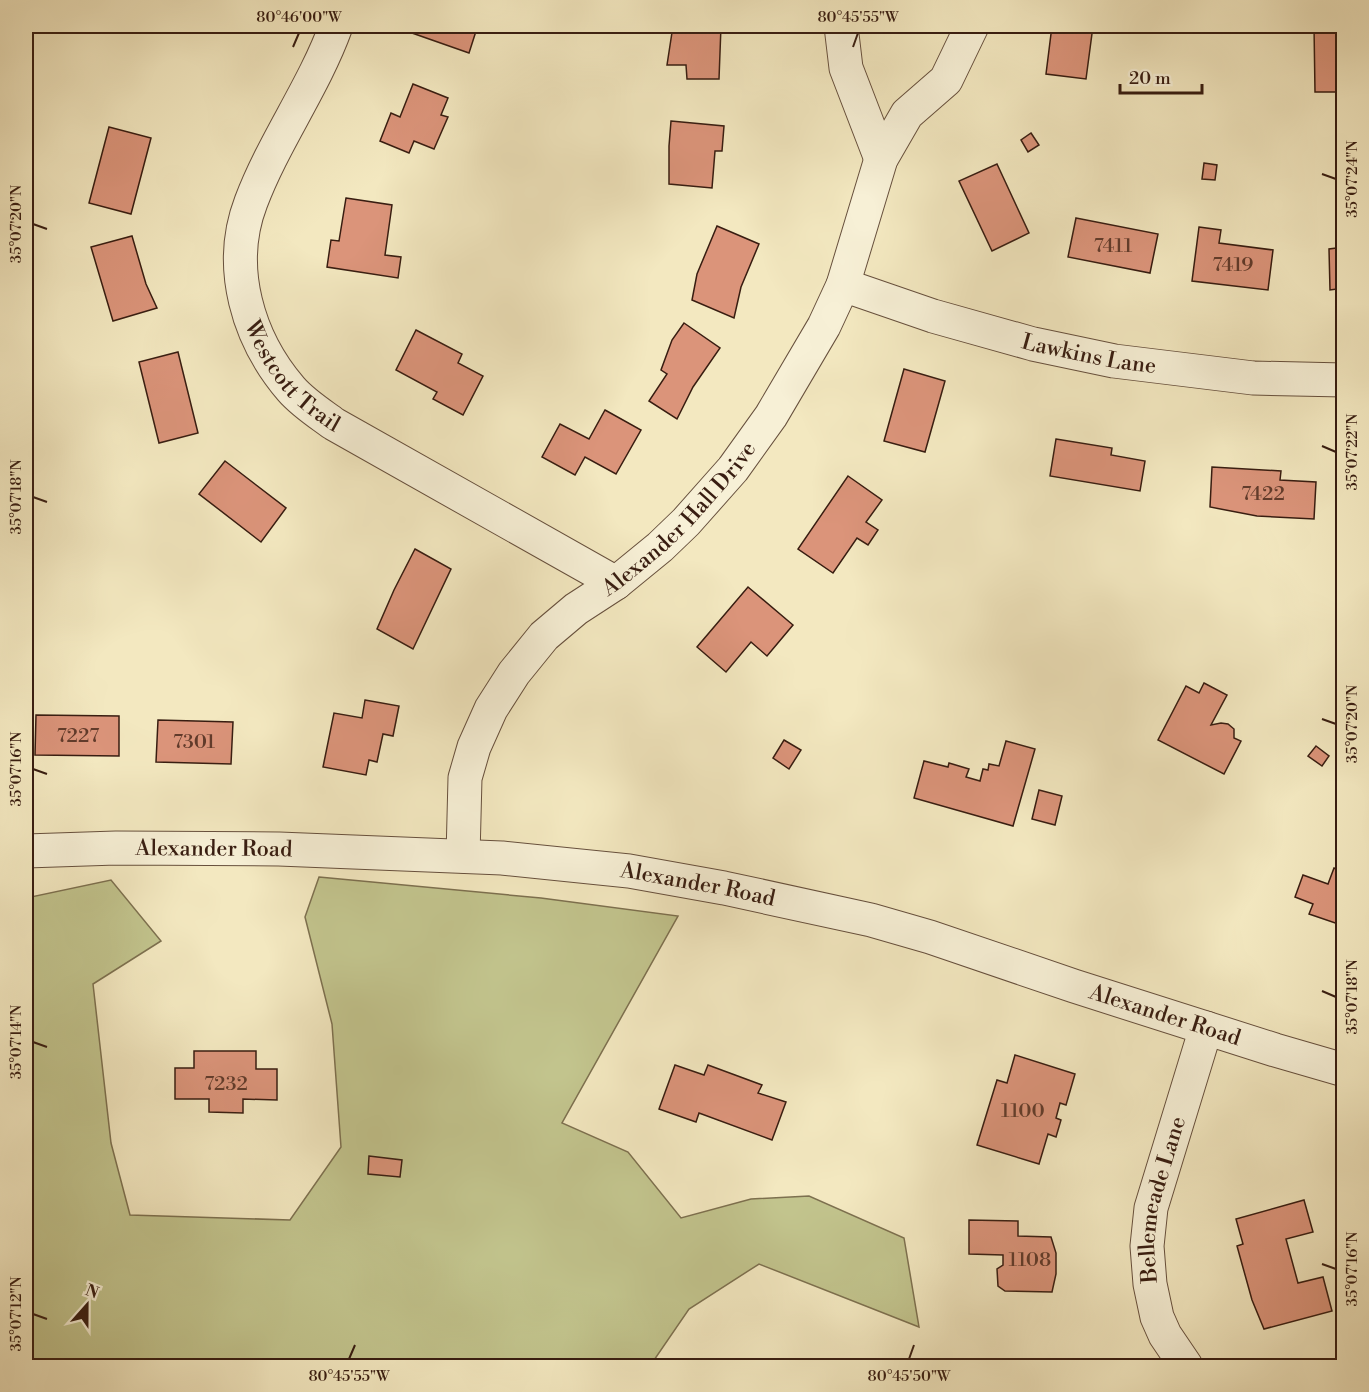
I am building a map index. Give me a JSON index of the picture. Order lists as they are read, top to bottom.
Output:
{
  "streets": {
    "street": [
      "Lawkins Lane",
      "Westcott Trail",
      "Alexander Hall Drive",
      "Alexander Road",
      "Bellemeade Lane"
    ]
  },
  "crossings": [
    ["Lawkins Lane", "Alexander Hall Drive"],
    ["Westcott Trail", "Alexander Hall Drive"],
    ["Alexander Hall Drive", "Alexander Road"],
    ["Alexander Road", "Bellemeade Lane"]
  ],
  "house_numbers": [
    "7411",
    "7419",
    "7422",
    "7227",
    "7301",
    "7232",
    "1100",
    "1108"
  ],
  "scale_bar": "20 m",
  "north": "top",
  "coordinates": [
    "80°46'00\"W",
    "80°45'55\"W",
    "35°07'24\"N",
    "35°07'20\"N",
    "35°07'22\"N",
    "35°07'18\"N",
    "35°07'16\"N",
    "35°07'14\"N",
    "35°07'12\"N",
    "80°45'50\"W"
  ]
}
